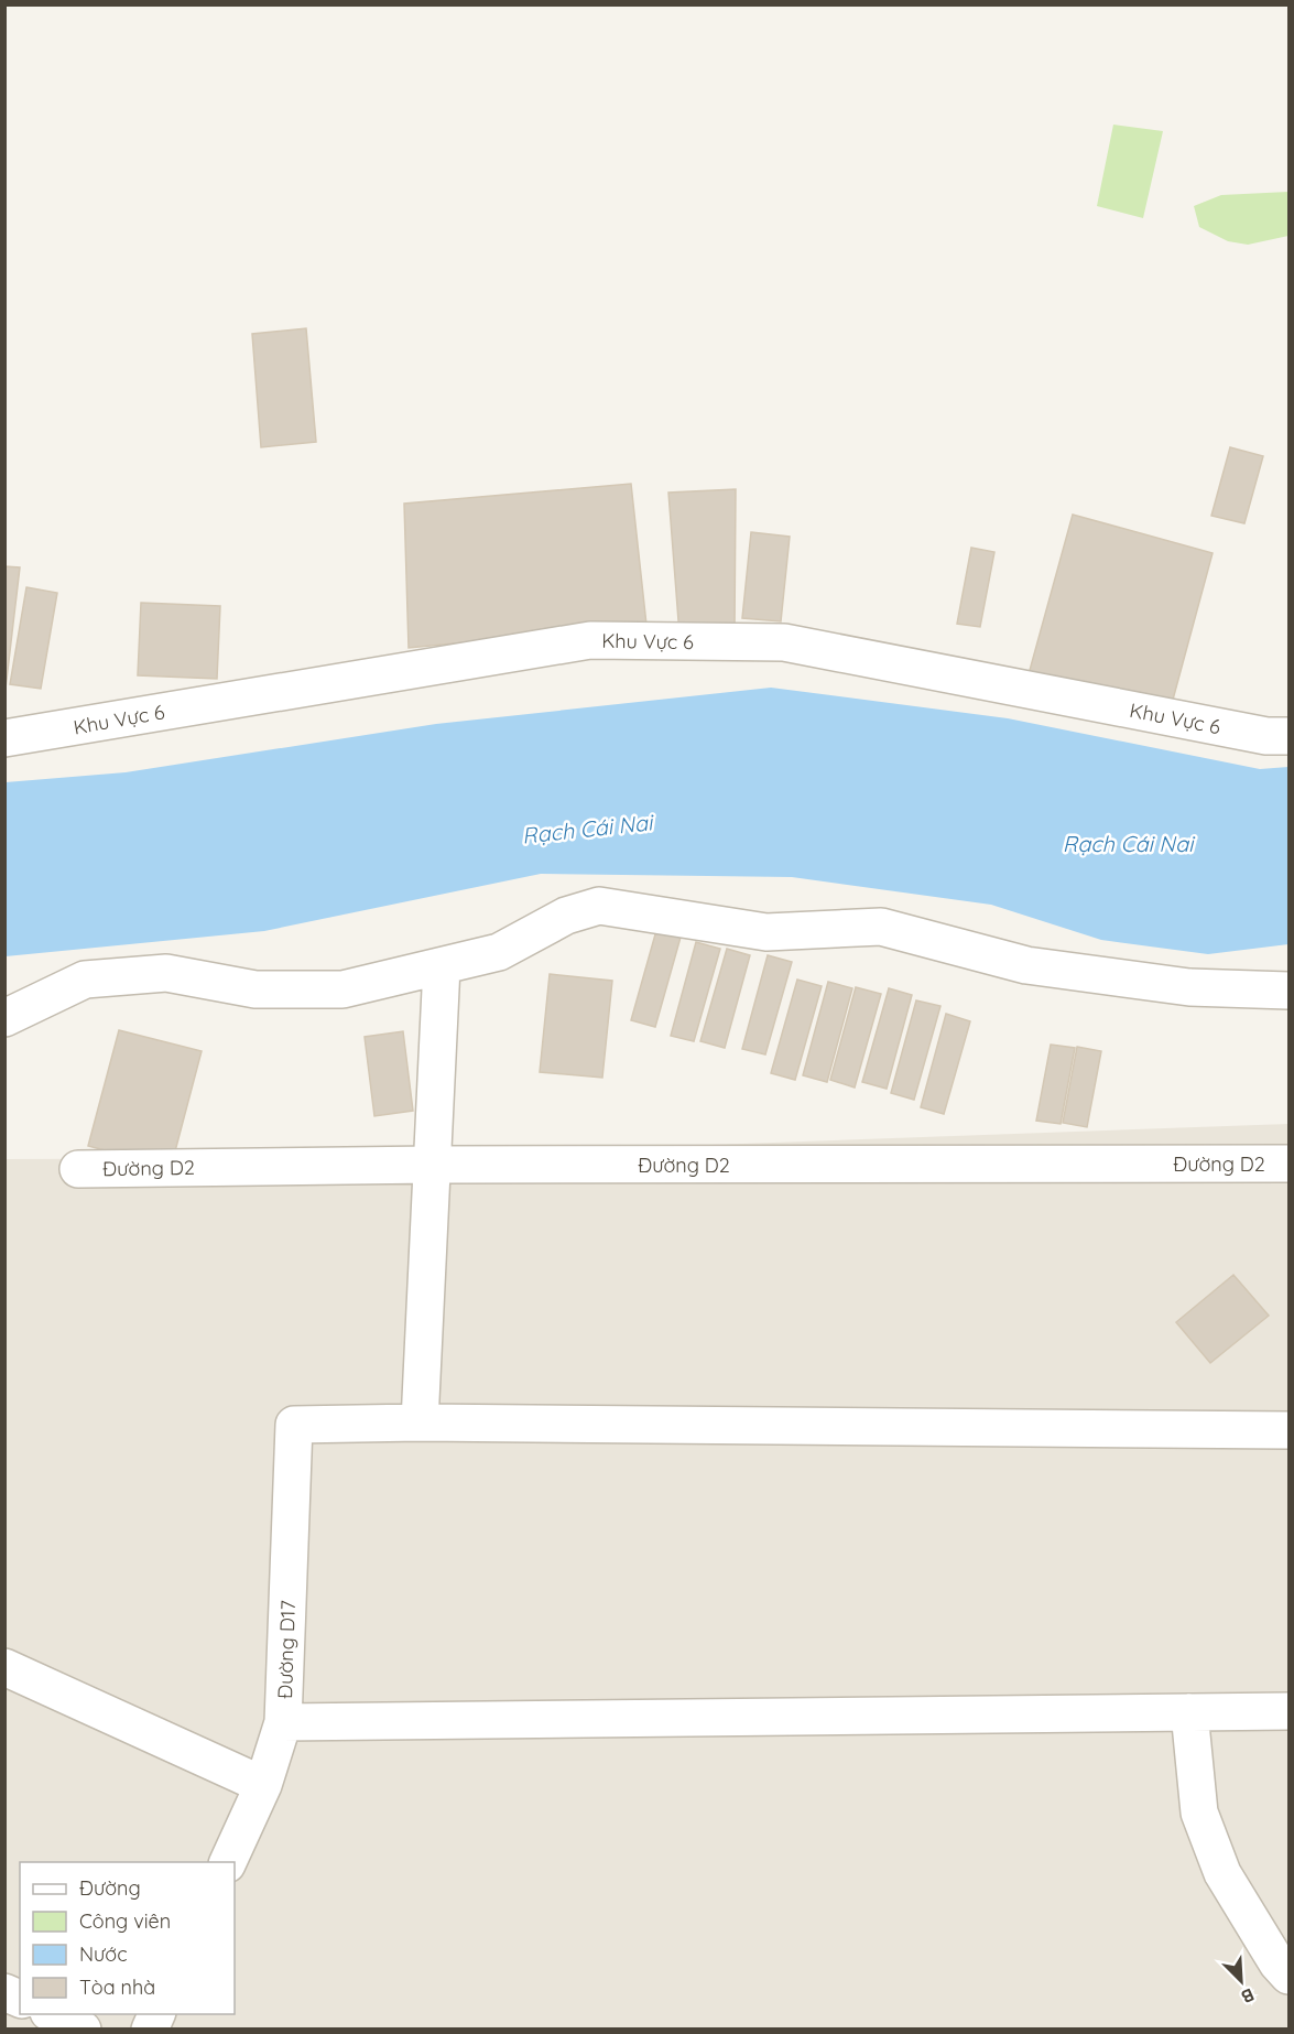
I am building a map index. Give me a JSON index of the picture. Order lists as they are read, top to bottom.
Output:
{
  "streets": {
    "street": ["Khu Vực 6", "Đường D2", "Đường D17"]
  },
  "water": ["Rạch Cái Nai"],
  "legend": [
    "Đường",
    "Công viên",
    "Nước",
    "Tòa nhà"
  ],
  "north": "bottom right"
}
